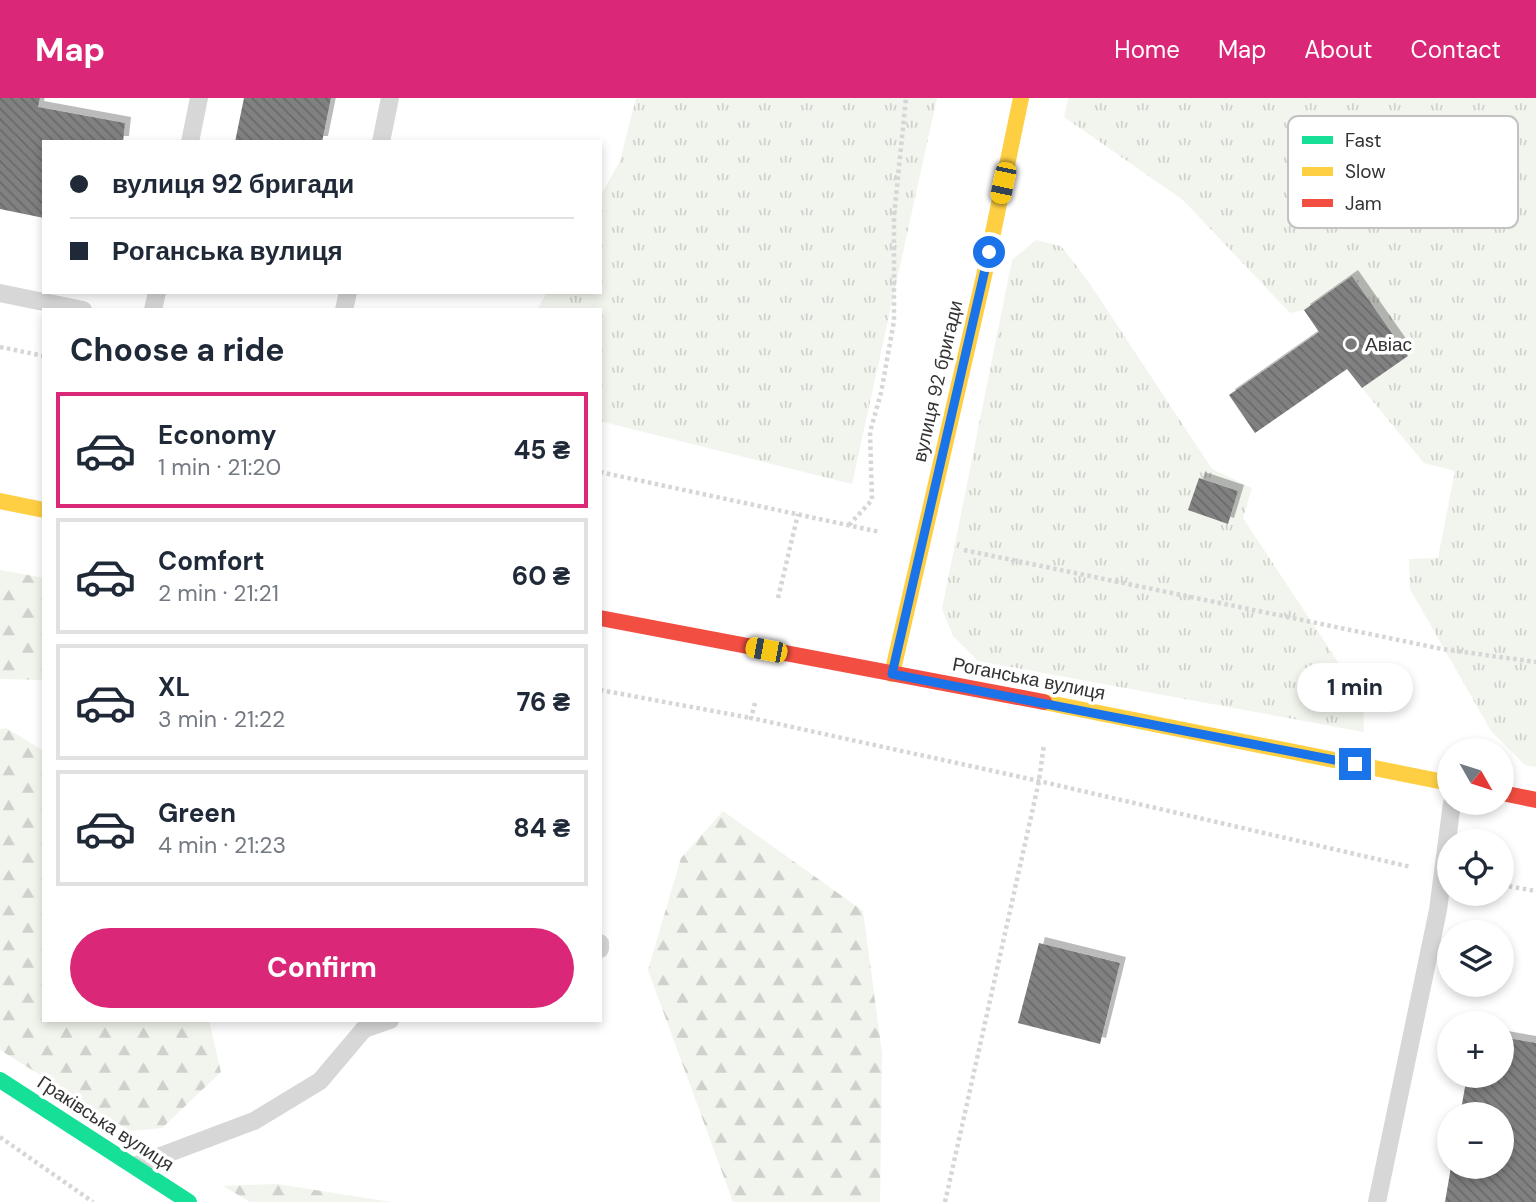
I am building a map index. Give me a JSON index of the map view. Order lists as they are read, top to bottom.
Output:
{
  "streets": {
    "main road": ["вулиця 92 бригади", "Роганська вулиця", "Граківська вулиця"]
  },
  "crossings": [
    ["вулиця 92 бригади", "Роганська вулиця"]
  ],
  "places": ["Авіас"],
  "legend": ["Fast", "Slow", "Jam"],
  "north": "bottom right",
  "page": {
    "header": "Map",
    "nav": [
      "Home",
      "Map",
      "About",
      "Contact"
    ],
    "banner": ["вулиця 92 бригади", "Роганська вулиця"],
    "heading": "Choose a ride",
    "list": [
      {
        "name": "Economy",
        "note": "1 min · 21:20",
        "value": "45 ₴"
      },
      {
        "name": "Comfort",
        "note": "2 min · 21:21",
        "value": "60 ₴"
      },
      {
        "name": "XL",
        "note": "3 min · 21:22",
        "value": "76 ₴"
      },
      {
        "name": "Green",
        "note": "4 min · 21:23",
        "value": "84 ₴"
      }
    ],
    "bubble": "1 min",
    "map_buttons": ["+", "−"],
    "buttons": "Confirm"
  }
}
